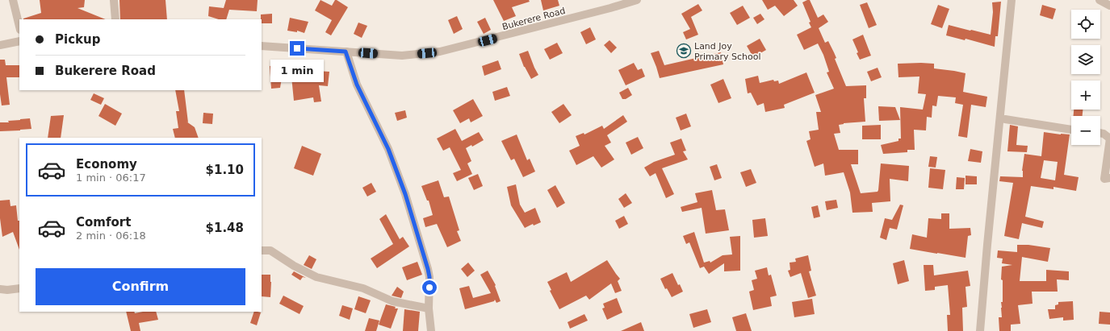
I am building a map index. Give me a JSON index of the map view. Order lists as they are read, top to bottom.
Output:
{
  "streets": {
    "street": ["Bukerere Road"]
  },
  "places": {
    "school or university": ["Land Joy Primary School"]
  },
  "page": {
    "map_buttons": ["+", "−"],
    "banner": ["Pickup", "Bukerere Road"],
    "bubble": "1 min",
    "list": [
      {
        "name": "Economy",
        "note": "1 min · 06:17",
        "value": "$1.10"
      },
      {
        "name": "Comfort",
        "note": "2 min · 06:18",
        "value": "$1.48"
      }
    ],
    "buttons": "Confirm"
  }
}
